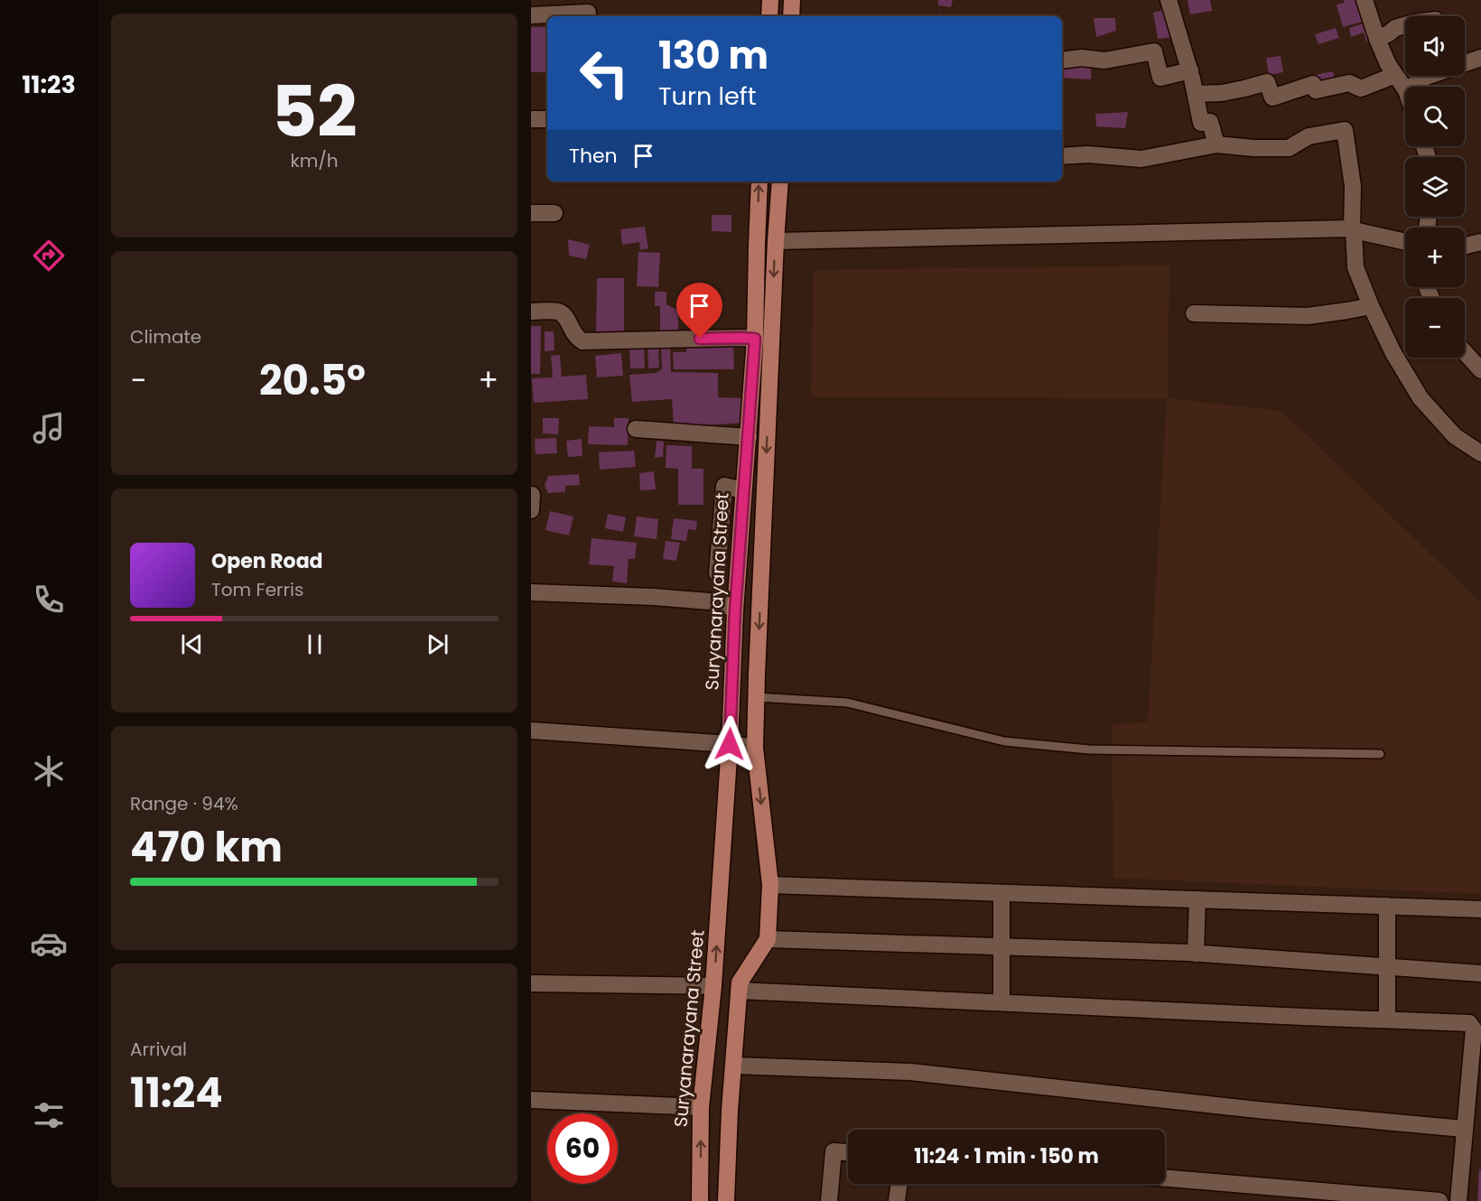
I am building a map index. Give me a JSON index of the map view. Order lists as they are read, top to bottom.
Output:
{
  "streets": {
    "main road": ["Suryanarayana Street"]
  },
  "page": {
    "tabs": "11:23",
    "tile": [
      ["52", "km/h"],
      "Climate",
      ["Range · 94%", "470 km"],
      ["Arrival", "11:24"]
    ],
    "map_buttons": ["+", "−"],
    "turn": ["130 m", "Turn left"],
    "then": "Then",
    "heat": ["−", "20.5°", "+"],
    "song": ["Open Road", "Tom Ferris"],
    "limit": "60",
    "trip": "11:24 · 1 min · 150 m"
  }
}
